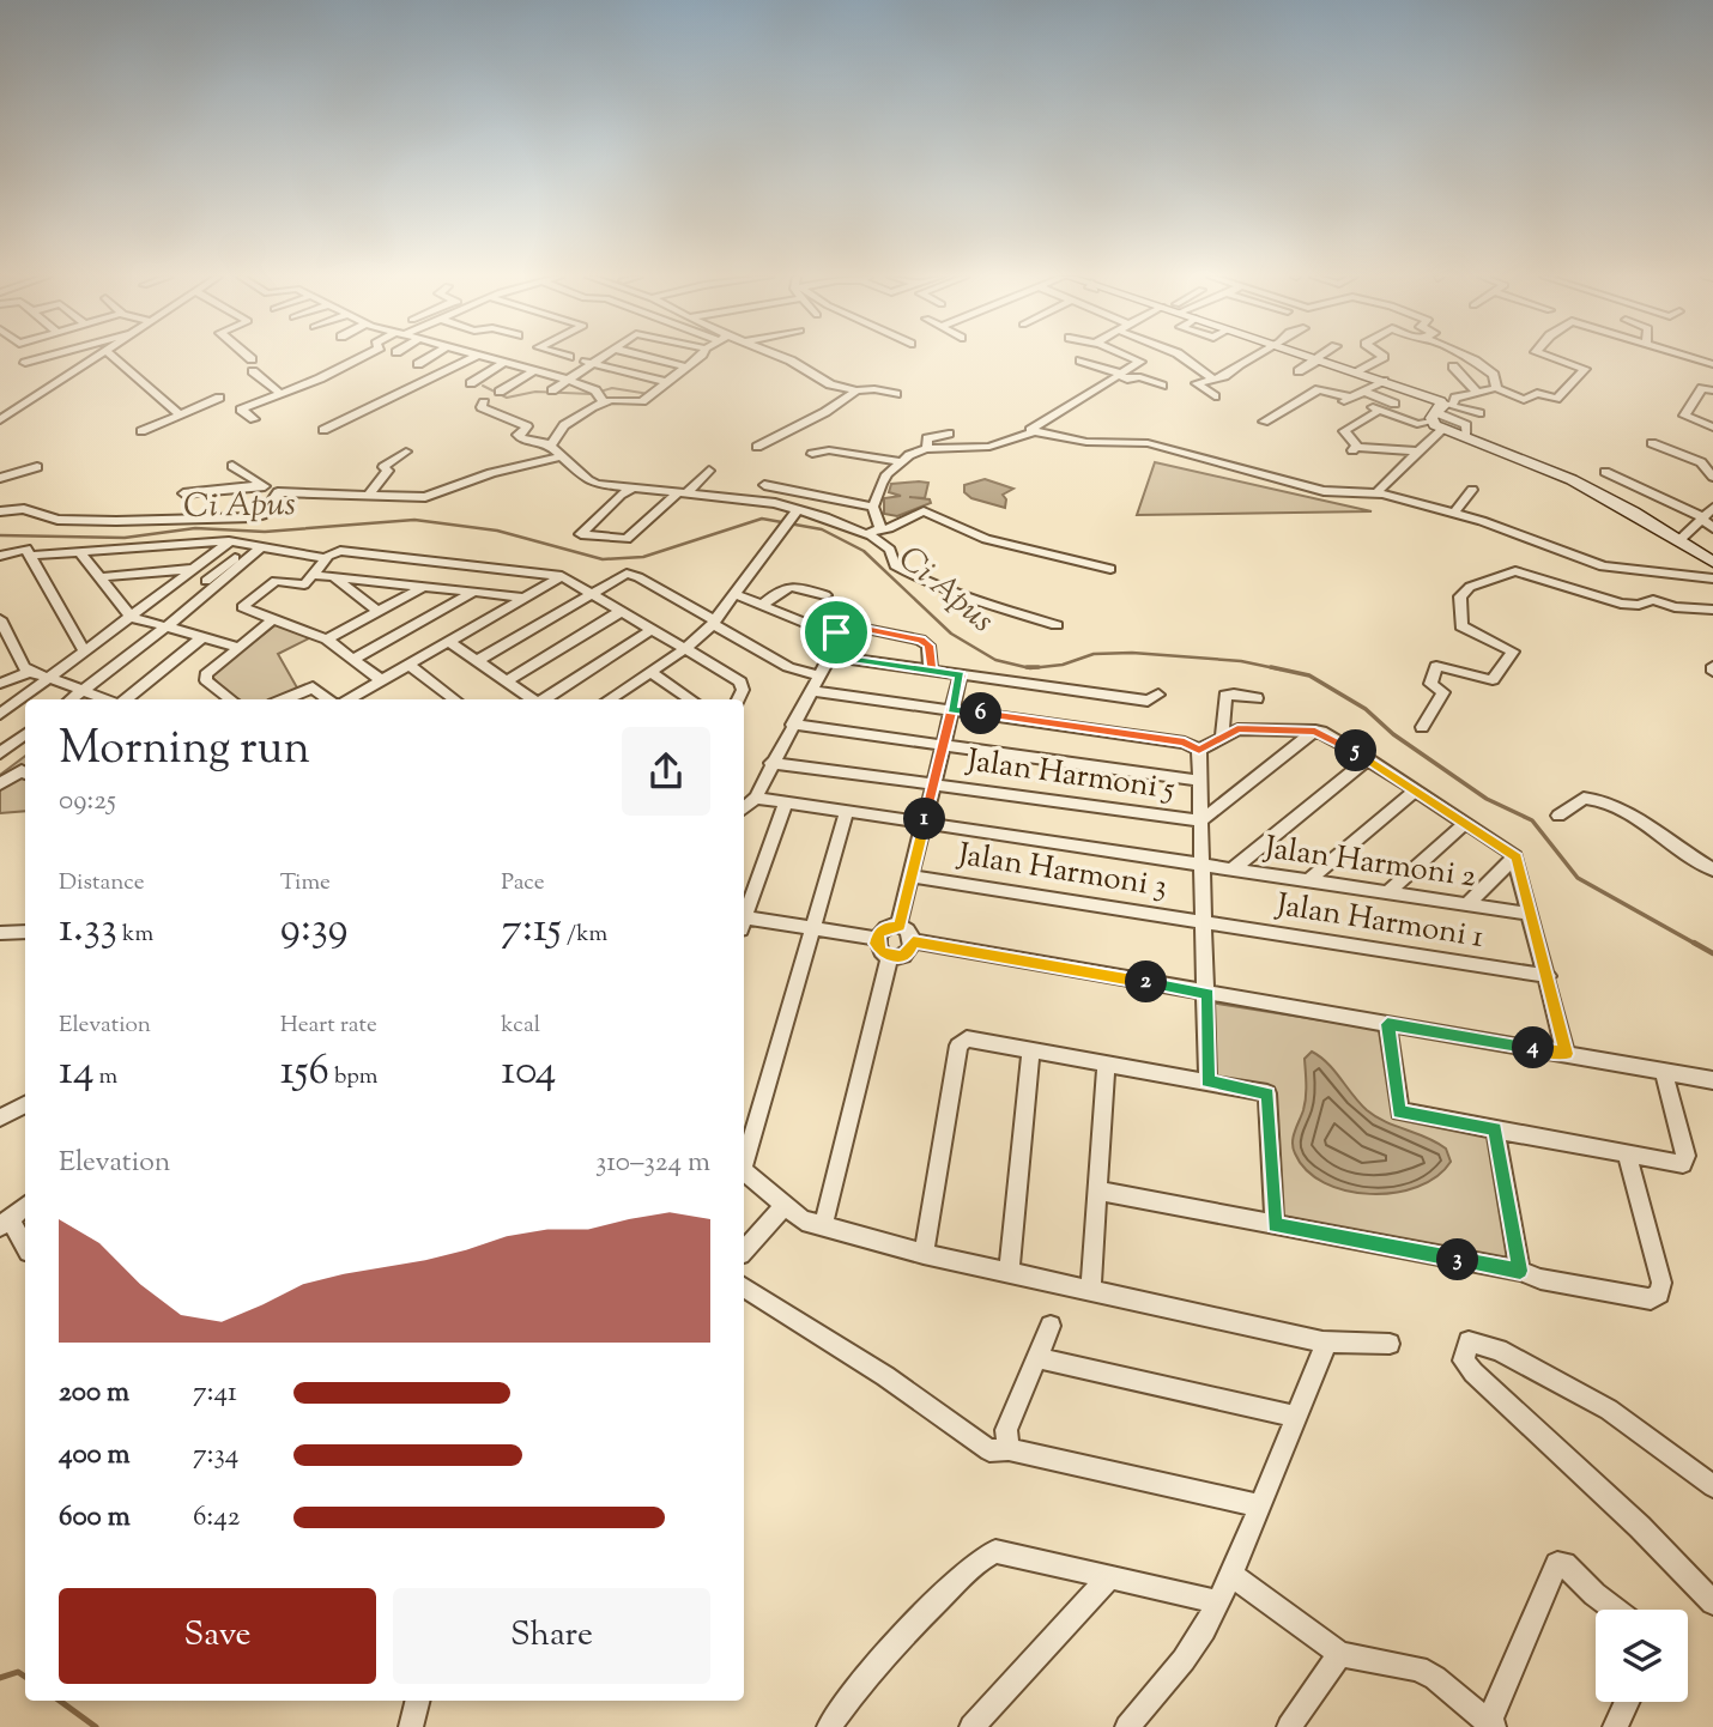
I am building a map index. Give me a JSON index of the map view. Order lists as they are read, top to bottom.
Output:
{
  "streets": {
    "street": [
      "Jalan Harmoni 5",
      "Jalan Harmoni 2",
      "Jalan Harmoni 3",
      "Jalan Harmoni 1"
    ]
  },
  "crossings": [
    ["Jalan Harmoni 3", "Jalan Harmoni 1"]
  ],
  "water": ["Ci Apus"],
  "page": {
    "pins": [
      "6",
      "5",
      "1",
      "2",
      "4",
      "3"
    ],
    "heading": ["Morning run", "09:25"],
    "stats": [
      ["Distance", "1.33 km"],
      ["Time", "9:39"],
      ["Pace", "7:15 /km"],
      ["Elevation", "14 m"],
      ["Heart rate", "156 bpm"],
      ["kcal", "104"]
    ],
    "chart": ["Elevation", "310–324 m"],
    "list": [
      {
        "name": "200 m",
        "note": "7:41"
      },
      {
        "name": "400 m",
        "note": "7:34"
      },
      {
        "name": "600 m",
        "note": "6:42"
      }
    ],
    "buttons": ["Save", "Share"]
  }
}
